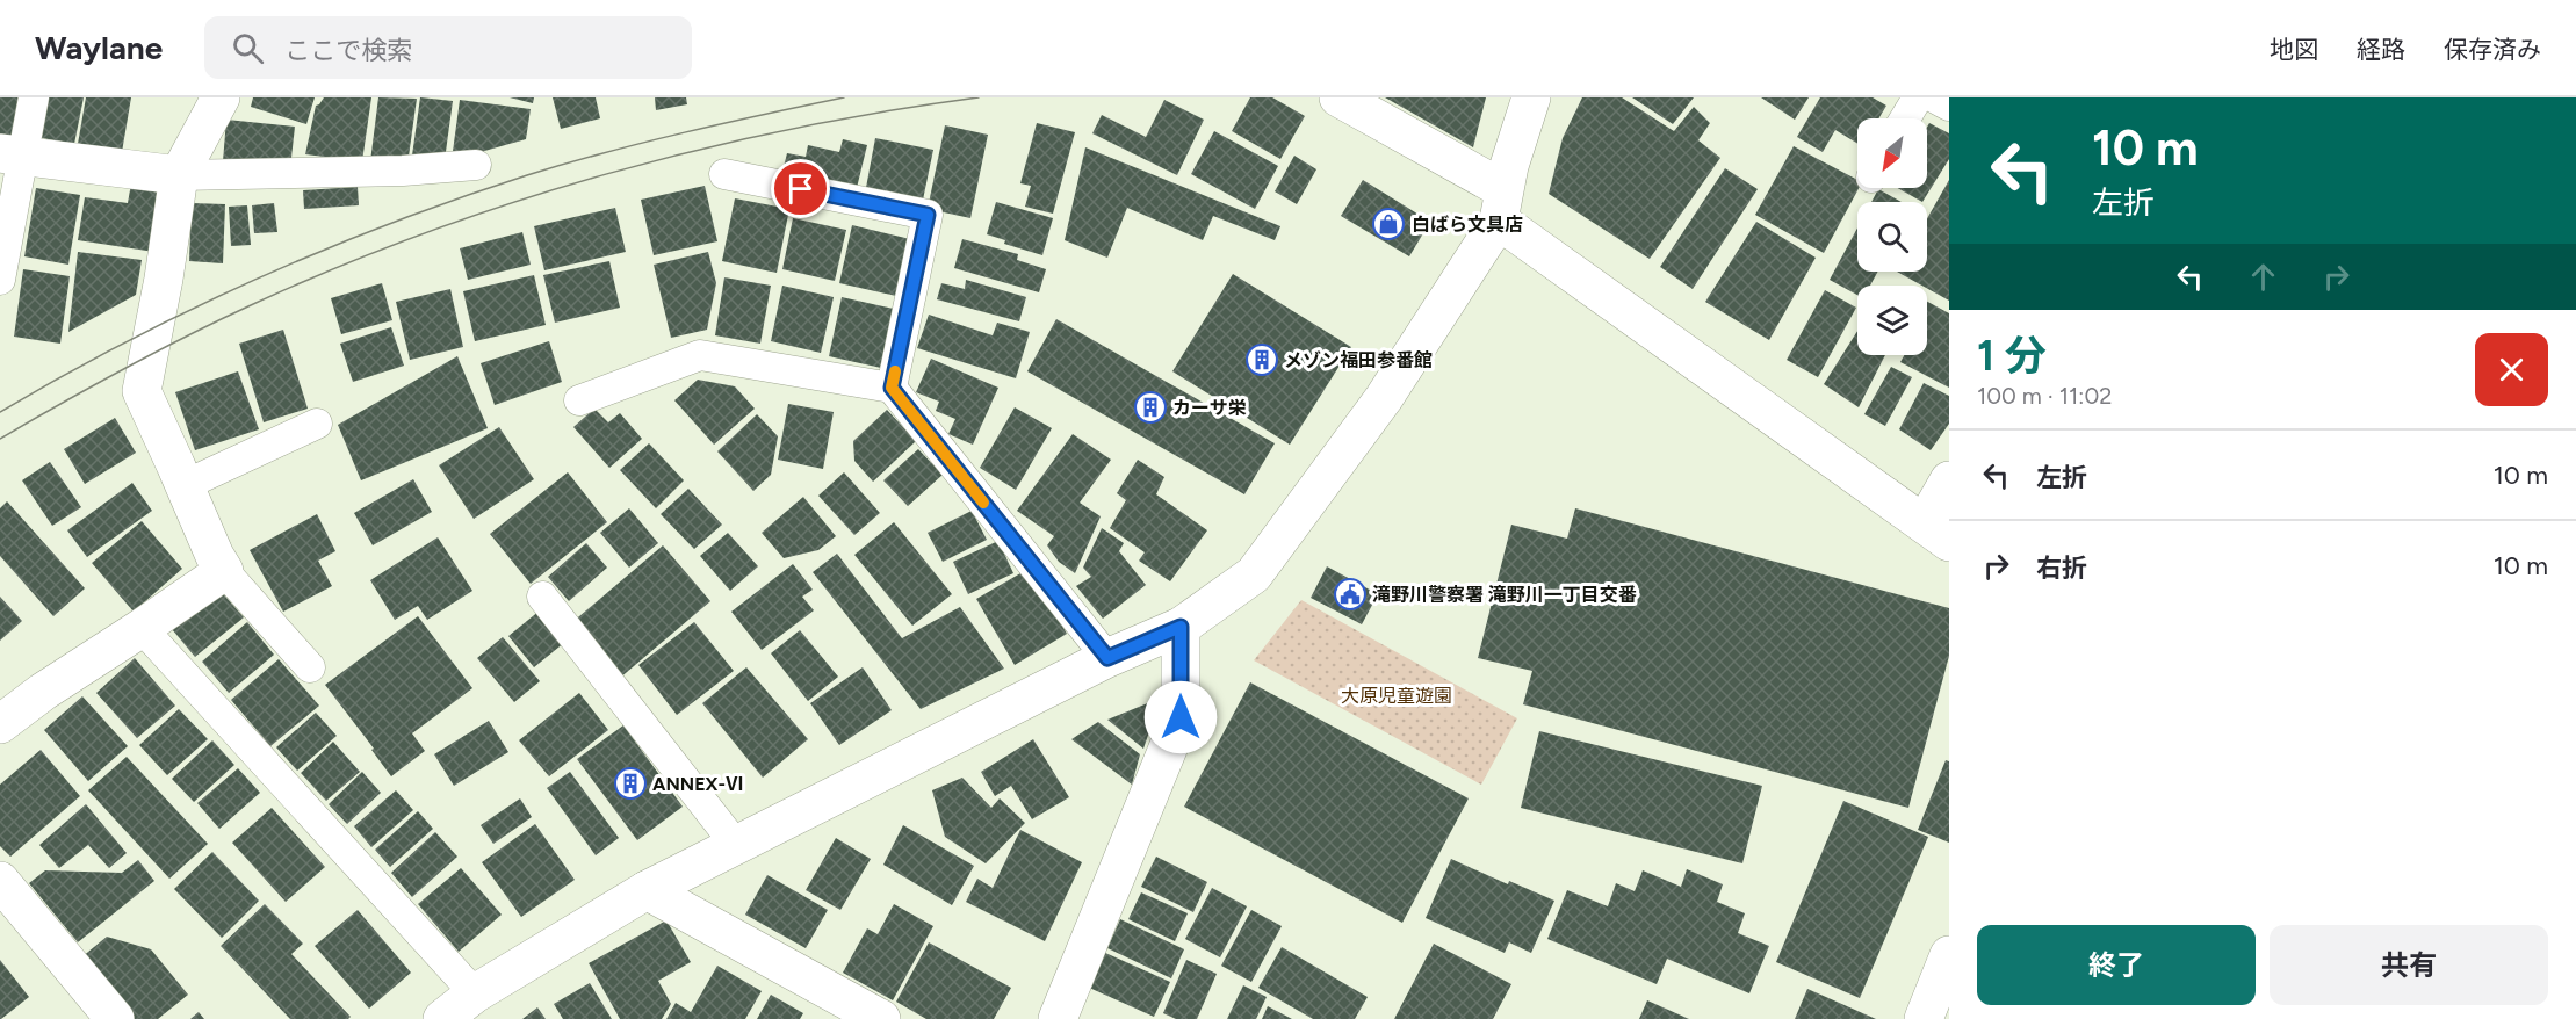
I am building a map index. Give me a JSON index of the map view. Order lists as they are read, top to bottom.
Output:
{
  "parks": ["大原児童遊園"],
  "places": {
    "shop": ["白ばら文具店"],
    "building": ["メゾン福田参番館", "カーサ栄", "ANNEX-Ⅵ"],
    "public building": ["滝野川警察署 滝野川一丁目交番"]
  },
  "north": "bottom left",
  "page": {
    "header": "Waylane",
    "search": "ここで検索",
    "nav": ["地図", "経路", "保存済み"],
    "turn": ["10 m", "左折"],
    "heading": ["1 分", "100 m · 11:02"],
    "list": [
      {
        "name": "左折",
        "value": "10 m"
      },
      {
        "name": "右折",
        "value": "10 m"
      }
    ],
    "buttons": ["終了", "共有"]
  }
}
